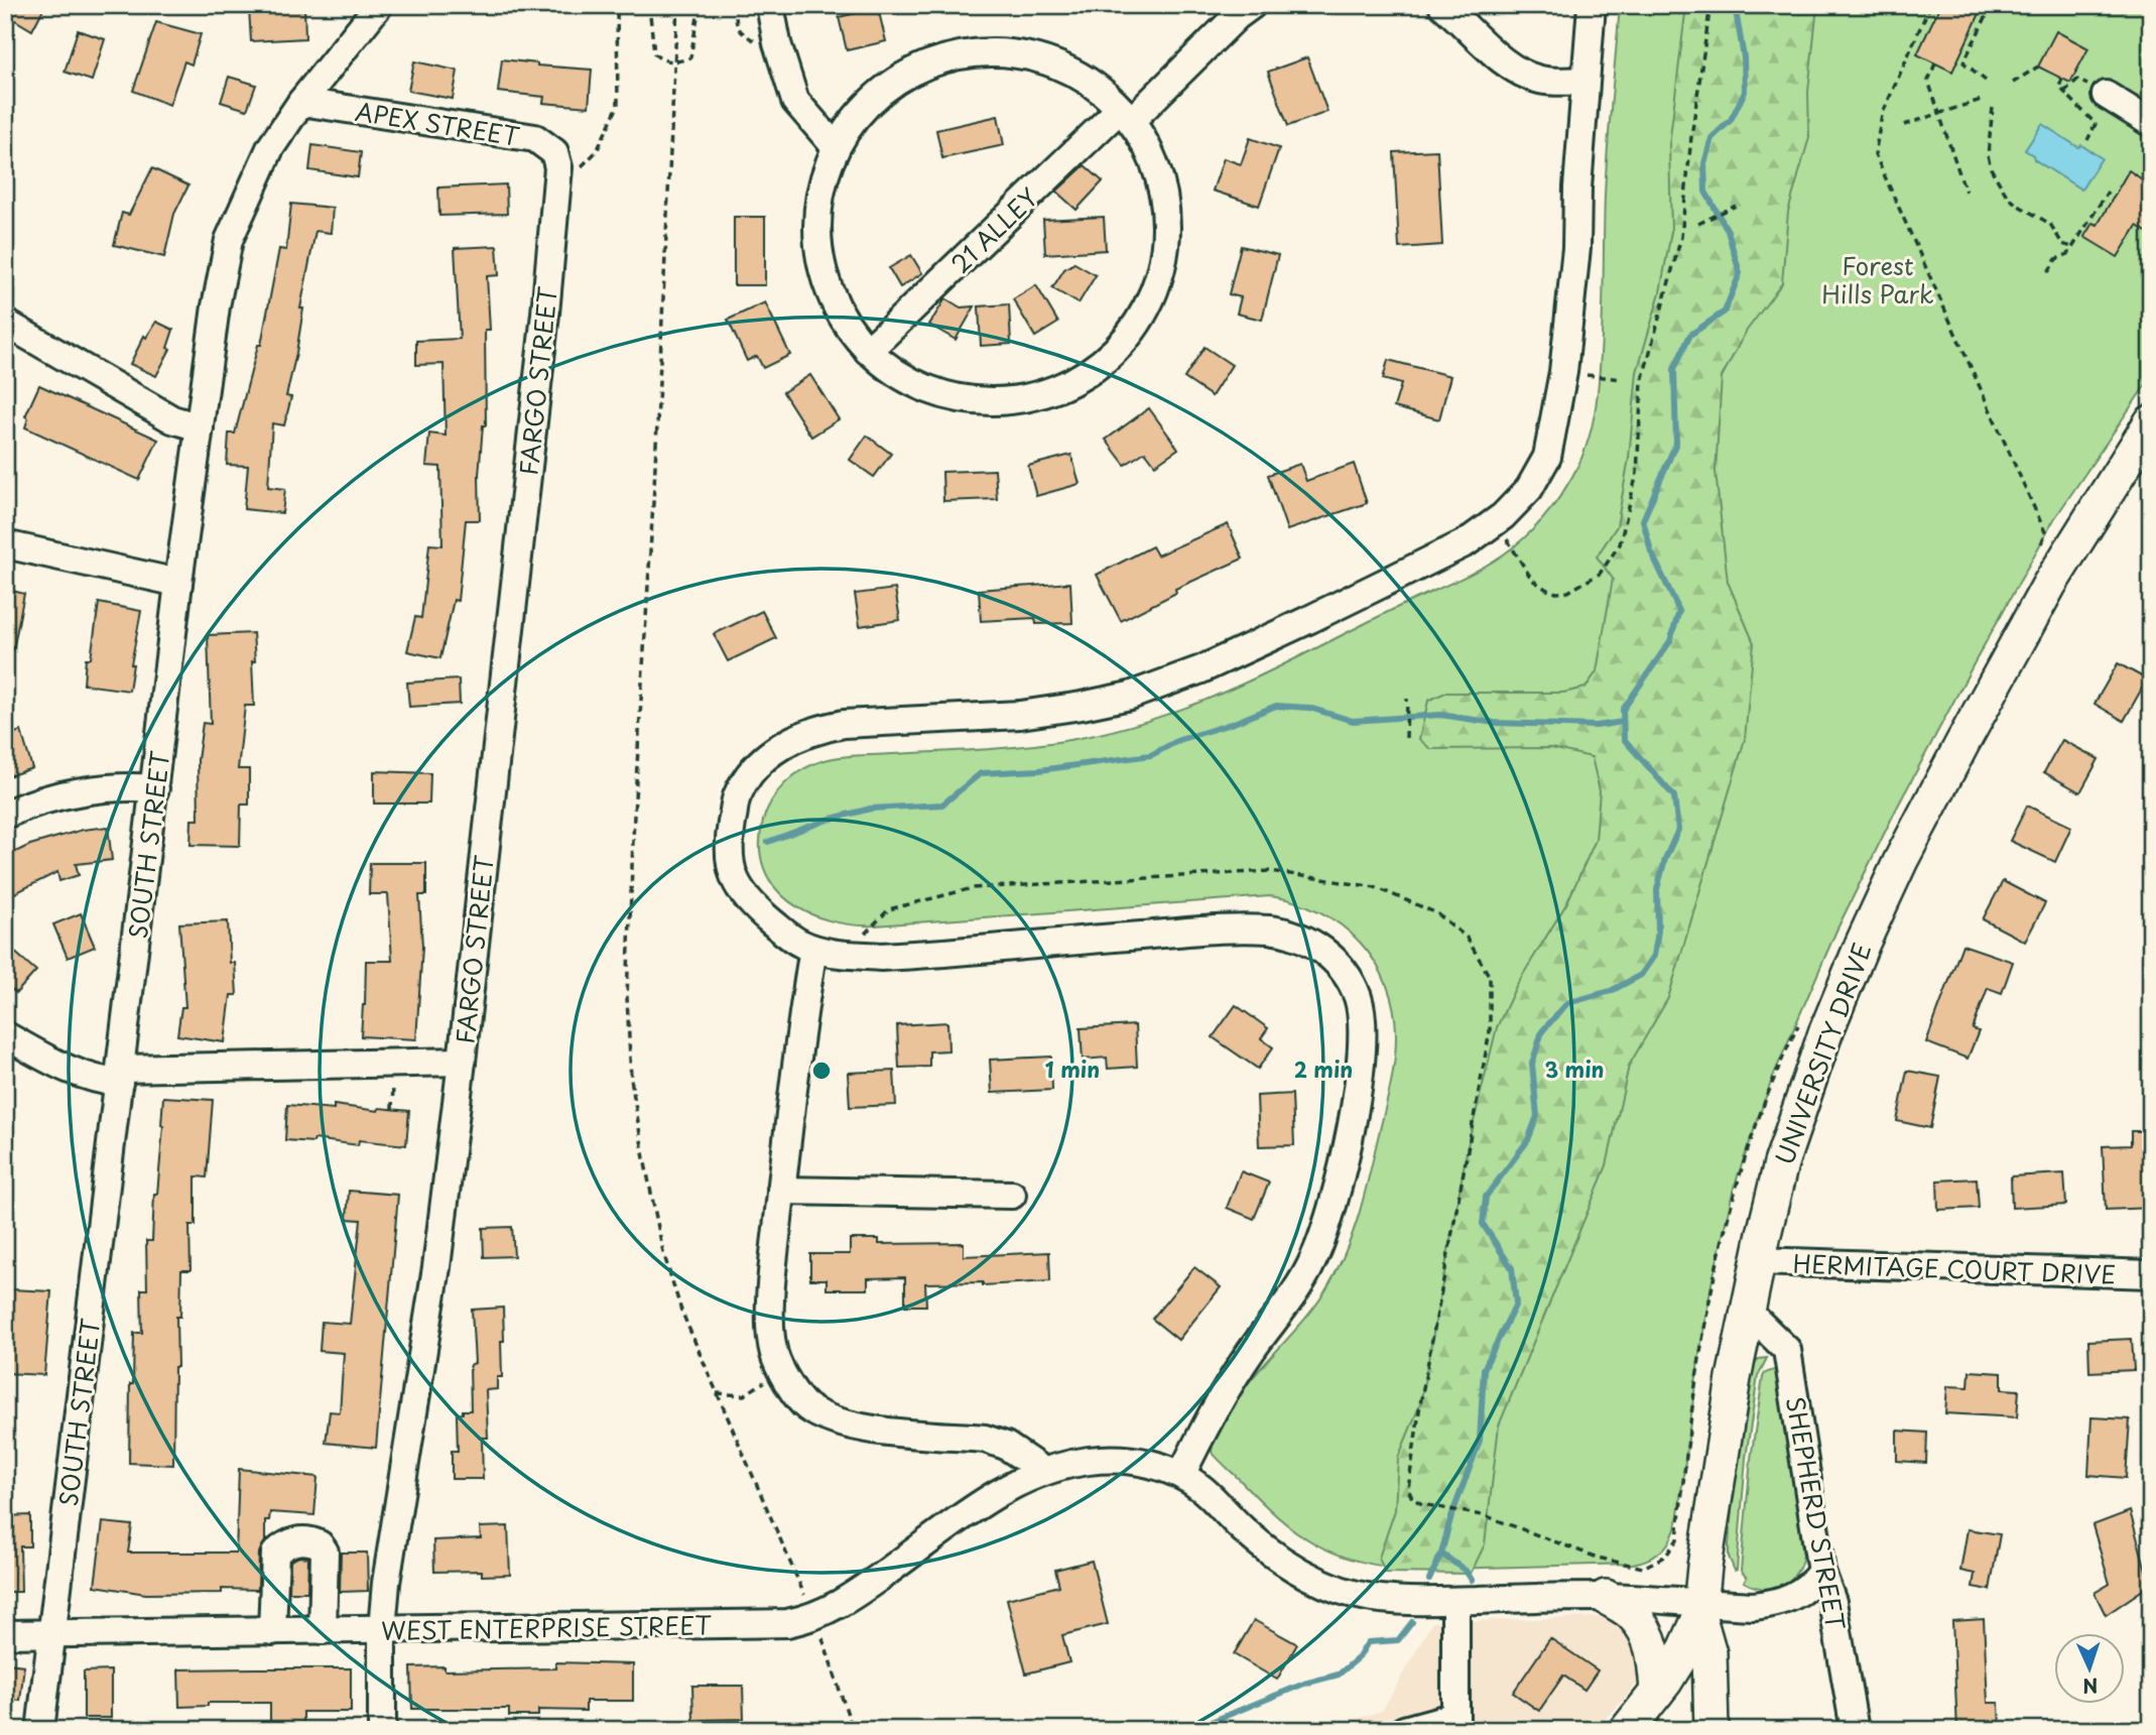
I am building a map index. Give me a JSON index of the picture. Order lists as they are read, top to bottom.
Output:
{
  "streets": {
    "main road": ["UNIVERSITY DRIVE"],
    "street": [
      "APEX STREET",
      "21 ALLEY",
      "FARGO STREET",
      "SOUTH STREET",
      "HERMITAGE COURT DRIVE",
      "SHEPHERD STREET",
      "WEST ENTERPRISE STREET"
    ]
  },
  "crossings": [
    ["APEX STREET", "FARGO STREET"],
    ["APEX STREET", "SOUTH STREET"],
    ["FARGO STREET", "WEST ENTERPRISE STREET"],
    ["SOUTH STREET", "WEST ENTERPRISE STREET"],
    ["UNIVERSITY DRIVE", "HERMITAGE COURT DRIVE"],
    ["UNIVERSITY DRIVE", "SHEPHERD STREET"],
    ["UNIVERSITY DRIVE", "WEST ENTERPRISE STREET"],
    ["SHEPHERD STREET", "WEST ENTERPRISE STREET"]
  ],
  "parks": ["Forest Hills Park"],
  "north": "bottom",
  "rings": ["1 min", "2 min", "3 min"]
}
